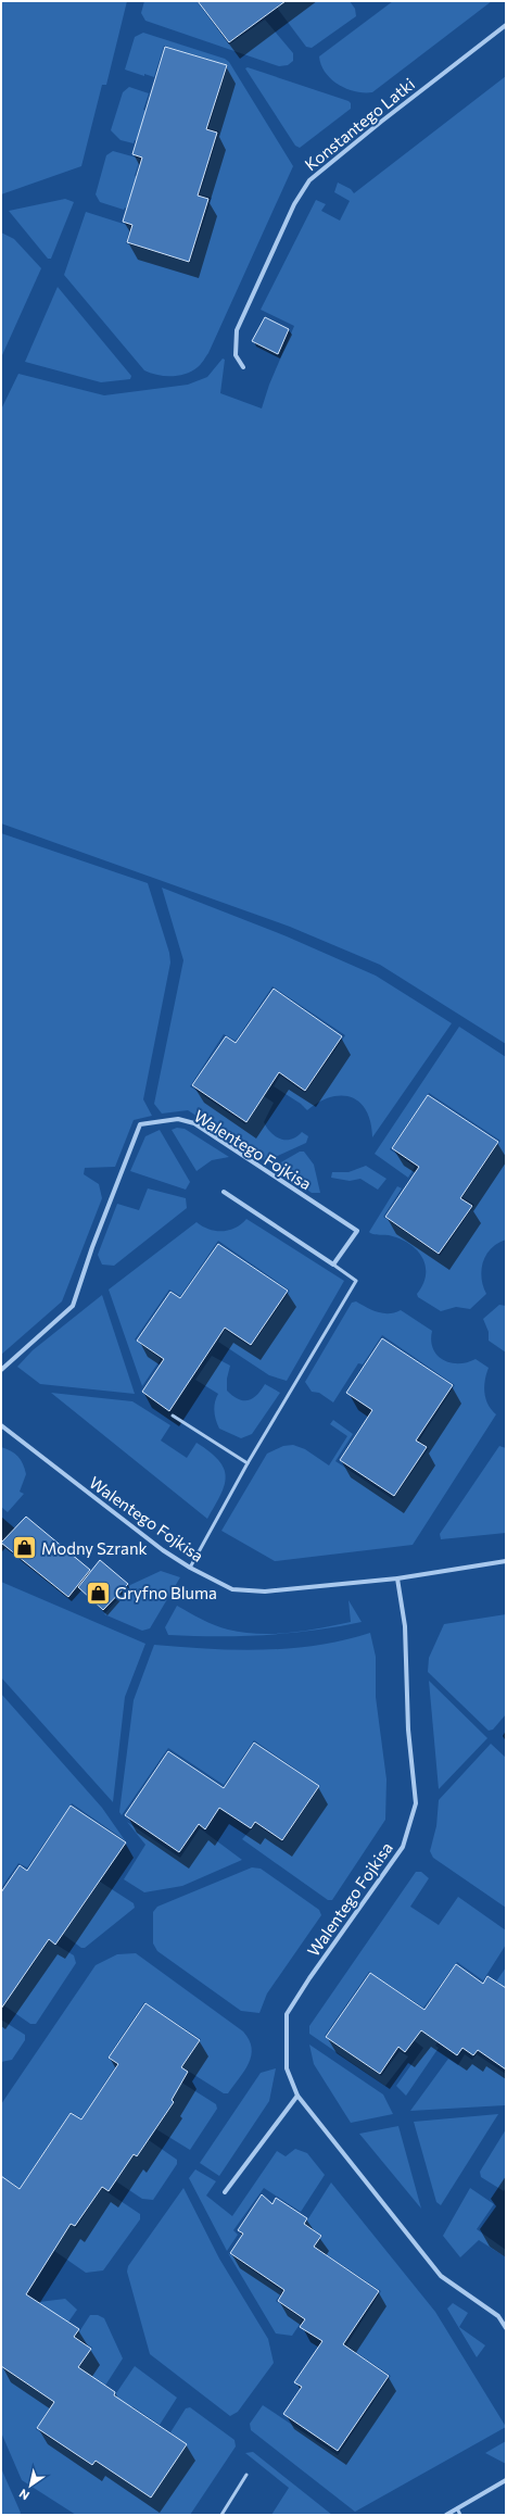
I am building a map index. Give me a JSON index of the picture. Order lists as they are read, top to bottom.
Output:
{
  "streets": {
    "street": ["Konstantego Latki", "Walentego Fojkisa"]
  },
  "places": {
    "shop": ["Modny Szrank", "Gryfno Bluma"]
  },
  "north": "bottom left"
}
